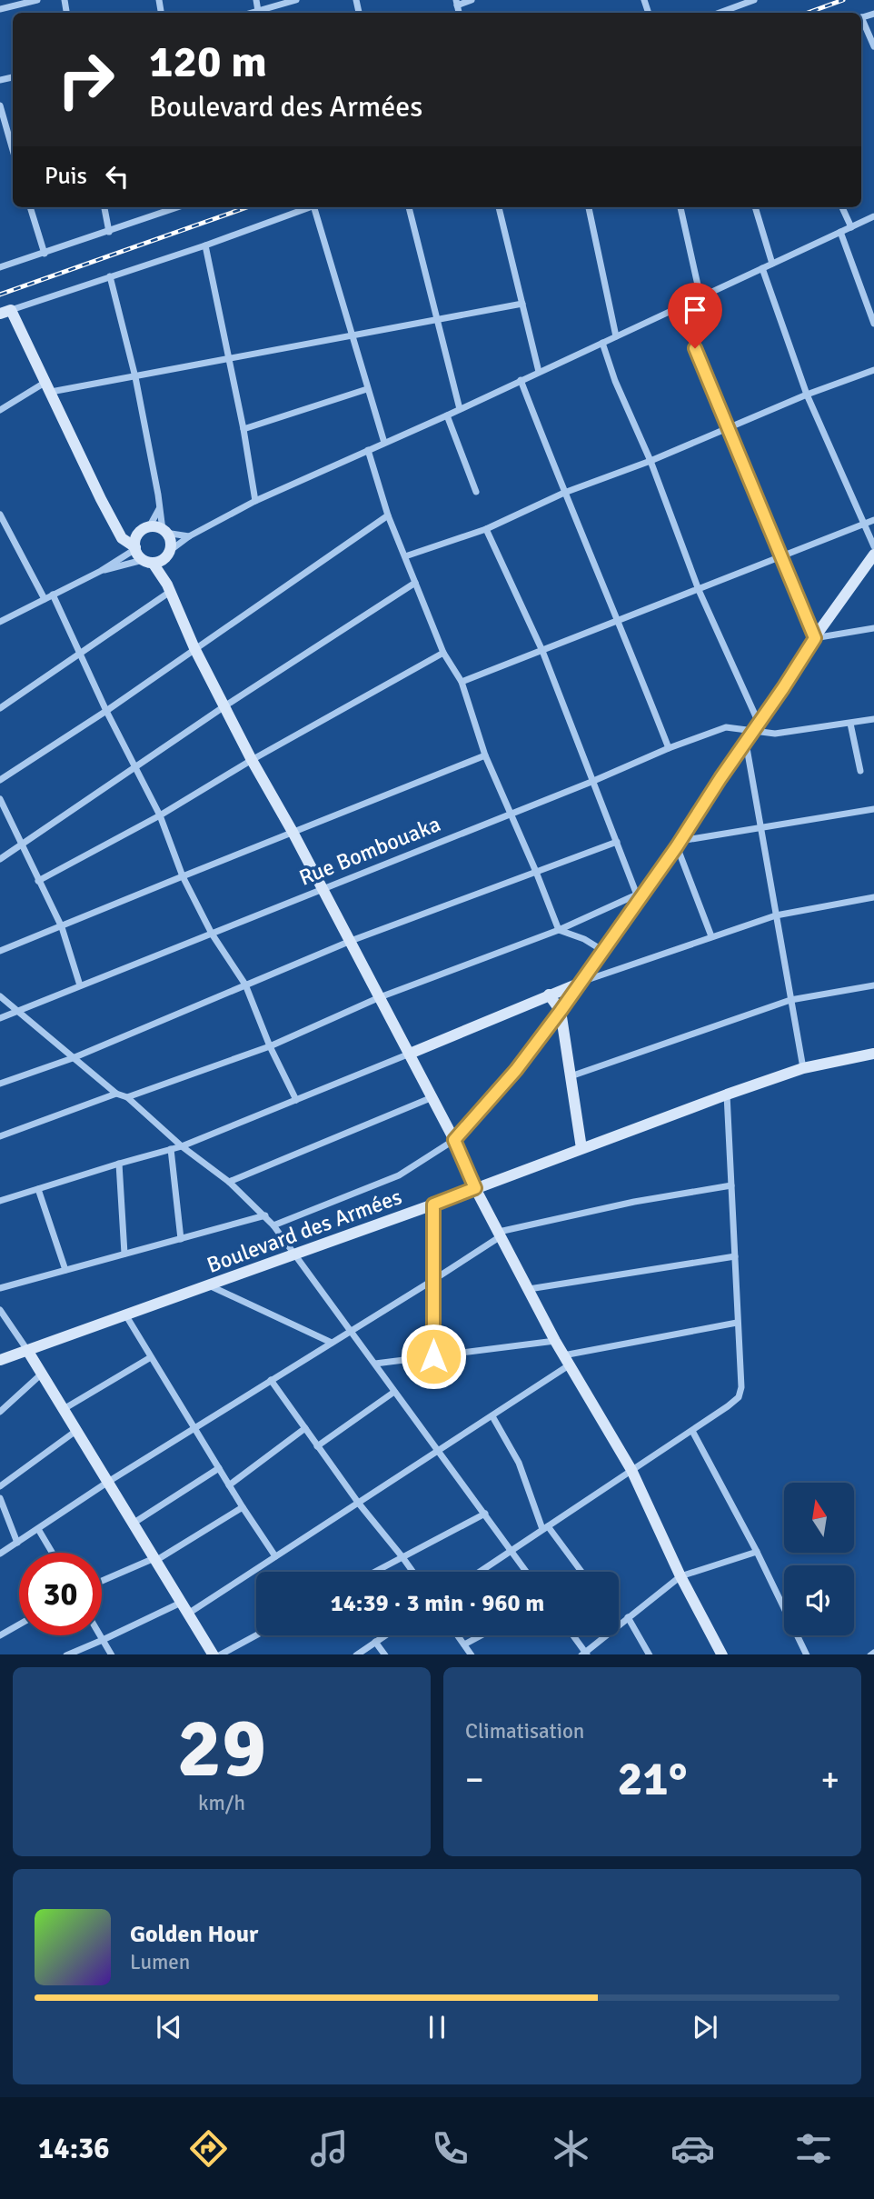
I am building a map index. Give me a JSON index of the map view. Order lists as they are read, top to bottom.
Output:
{
  "streets": {
    "main road": ["Boulevard des Armées"],
    "street": ["Rue Bombouaka"]
  },
  "north": "top",
  "page": {
    "turn": ["120 m", "Boulevard des Armées"],
    "then": "Puis",
    "limit": "30",
    "trip": "14:39 · 3 min · 960 m",
    "tile": [
      ["29", "km/h"],
      "Climatisation"
    ],
    "heat": ["−", "21°", "+"],
    "song": ["Golden Hour", "Lumen"],
    "tabs": "14:36"
  }
}
